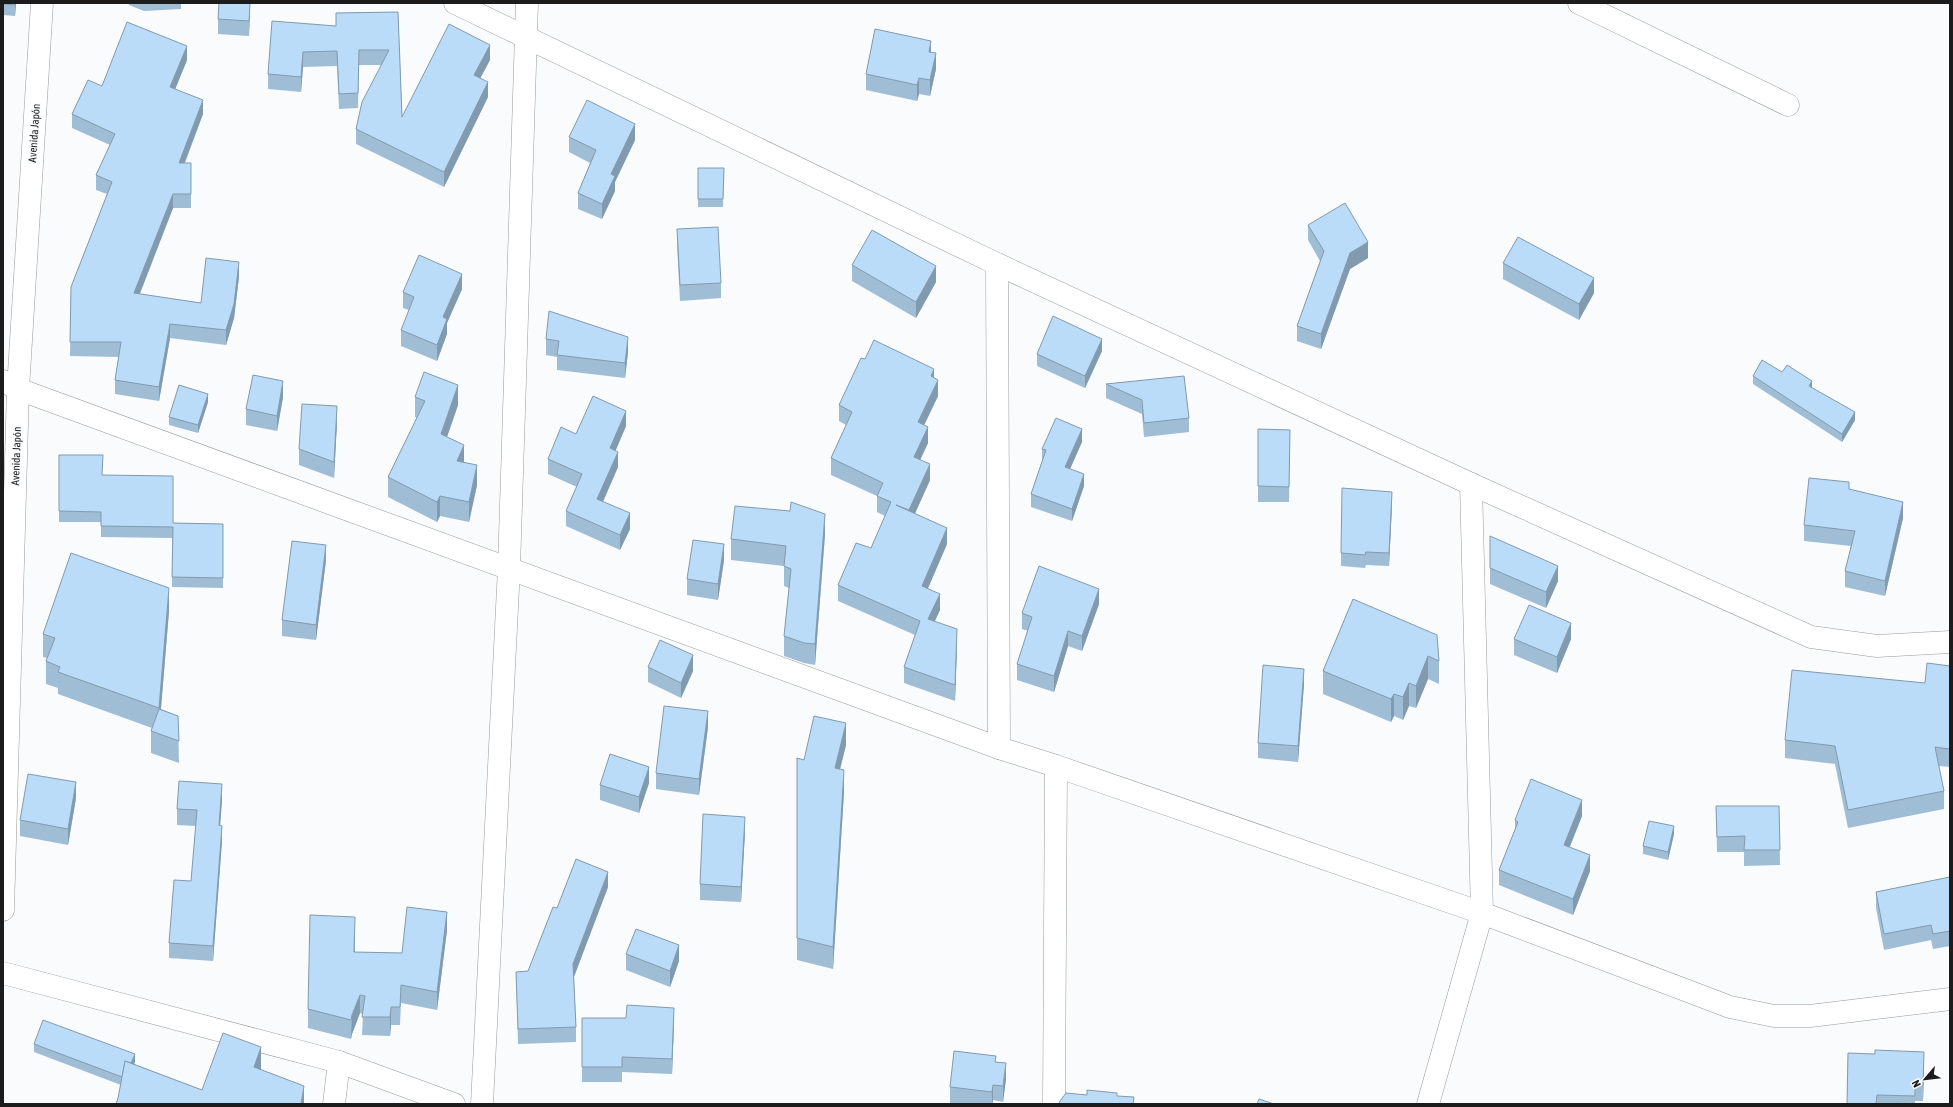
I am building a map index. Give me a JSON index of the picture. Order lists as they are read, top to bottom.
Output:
{
  "streets": {
    "street": ["Avenida Japón"]
  },
  "north": "bottom left"
}
